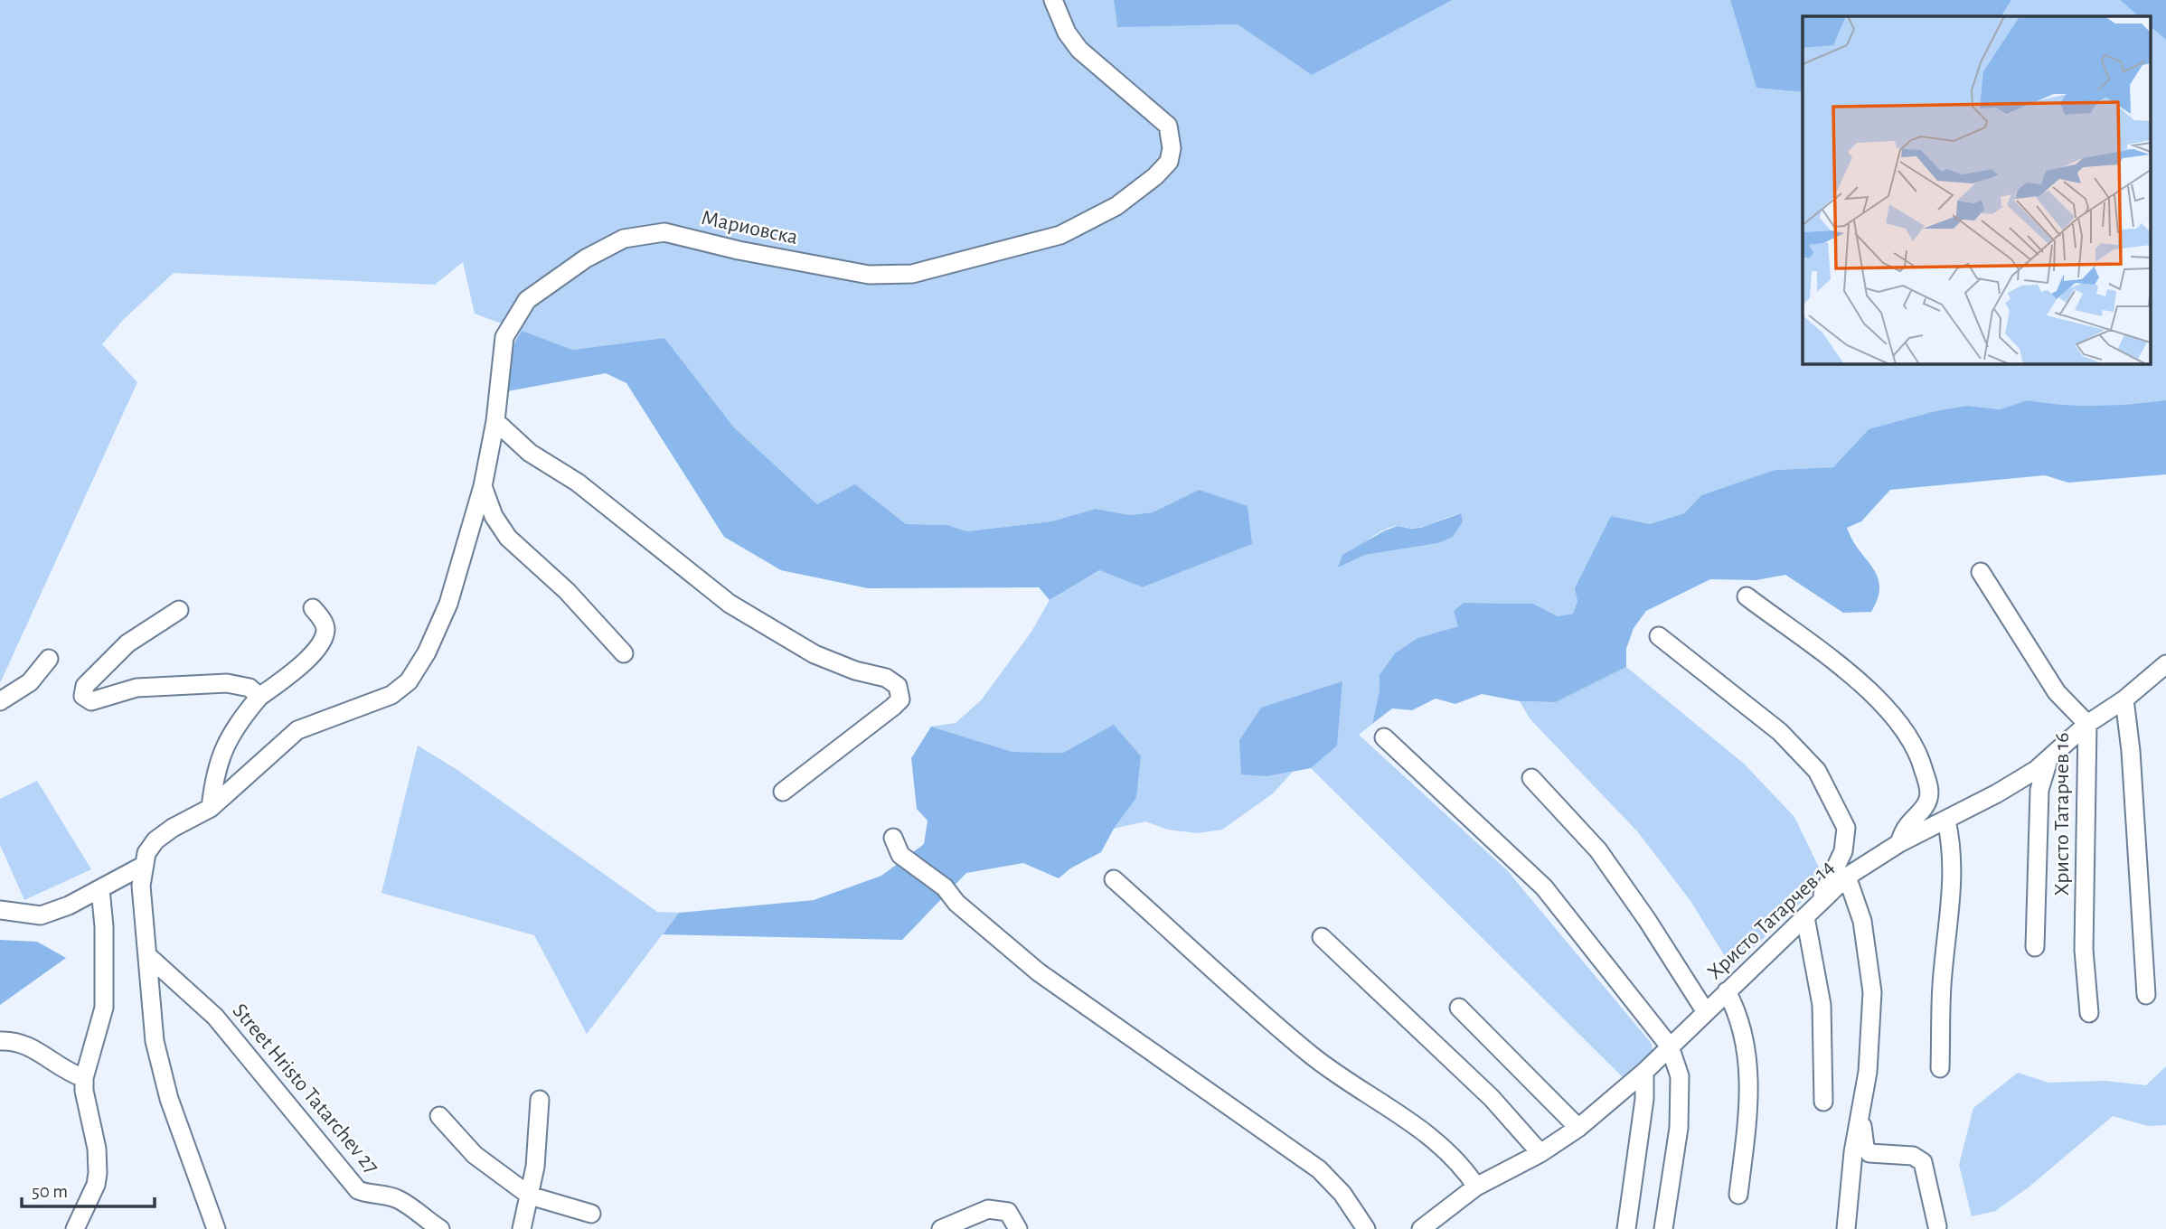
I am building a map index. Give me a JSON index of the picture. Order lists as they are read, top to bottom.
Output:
{
  "streets": {
    "street": [
      "Мариовска",
      "Христо Татарчев 16",
      "Христо Татарчев 14",
      "Street Hristo Tatarchev 27"
    ]
  },
  "crossings": [
    ["Христо Татарчев 16", "Христо Татарчев 14"]
  ],
  "scale_bar": "50 m"
}
